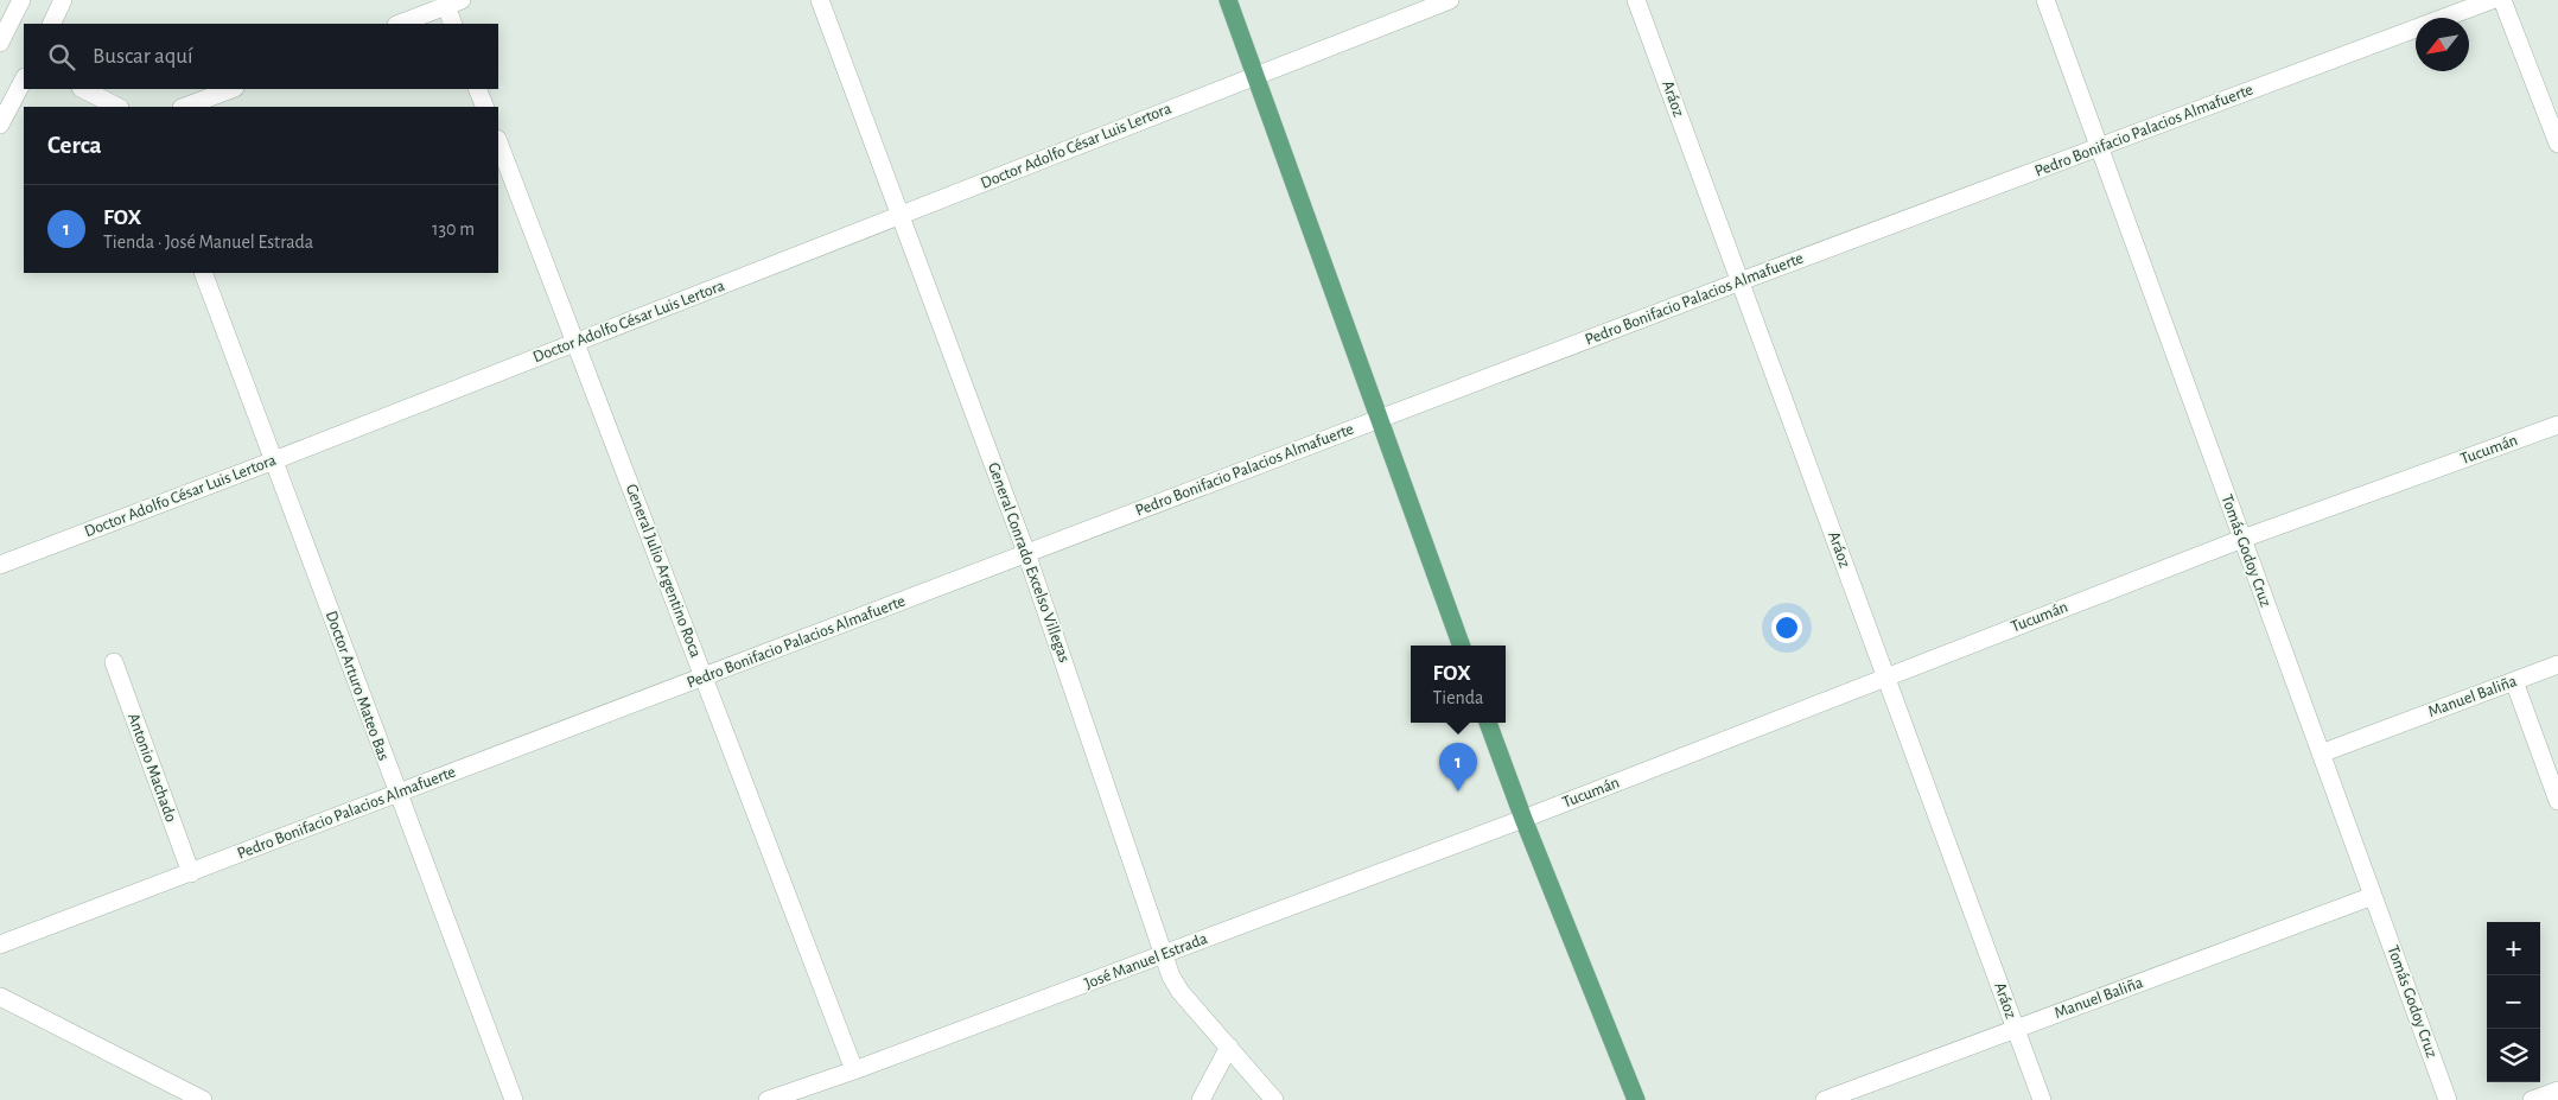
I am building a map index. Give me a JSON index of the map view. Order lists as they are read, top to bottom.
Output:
{
  "streets": {
    "street": [
      "Aráoz",
      "Pedro Bonifacio Palacios Almafuerte",
      "Doctor Adolfo César Luis Lertora",
      "Tucumán",
      "Tomás Godoy Cruz",
      "General Conrado Excelso Villegas",
      "General Julio Argentino Roca",
      "Doctor Arturo Mateo Bas",
      "Manuel Baliña",
      "Antonio Machado",
      "José Manuel Estrada"
    ]
  },
  "crossings": [
    ["Aráoz", "Pedro Bonifacio Palacios Almafuerte"],
    ["Aráoz", "Tucumán"],
    ["Aráoz", "Manuel Baliña"],
    ["Pedro Bonifacio Palacios Almafuerte", "Tomás Godoy Cruz"],
    ["Pedro Bonifacio Palacios Almafuerte", "General Conrado Excelso Villegas"],
    ["Pedro Bonifacio Palacios Almafuerte", "General Julio Argentino Roca"],
    ["Pedro Bonifacio Palacios Almafuerte", "Doctor Arturo Mateo Bas"],
    ["Pedro Bonifacio Palacios Almafuerte", "Antonio Machado"],
    ["Doctor Adolfo César Luis Lertora", "General Conrado Excelso Villegas"],
    ["Doctor Adolfo César Luis Lertora", "General Julio Argentino Roca"],
    ["Doctor Adolfo César Luis Lertora", "Doctor Arturo Mateo Bas"],
    ["Tucumán", "Tomás Godoy Cruz"],
    ["Tucumán", "José Manuel Estrada"],
    ["Tomás Godoy Cruz", "Manuel Baliña"],
    ["General Conrado Excelso Villegas", "José Manuel Estrada"],
    ["General Julio Argentino Roca", "José Manuel Estrada"]
  ],
  "north": "bottom left",
  "page": {
    "search": "Buscar aquí",
    "heading": "Cerca",
    "list": [
      {
        "mark": "1",
        "name": "FOX",
        "note": "Tienda · José Manuel Estrada",
        "value": "130 m"
      }
    ],
    "popup": ["FOX", "Tienda"],
    "pins": "1",
    "map_buttons": ["+", "−"]
  }
}
